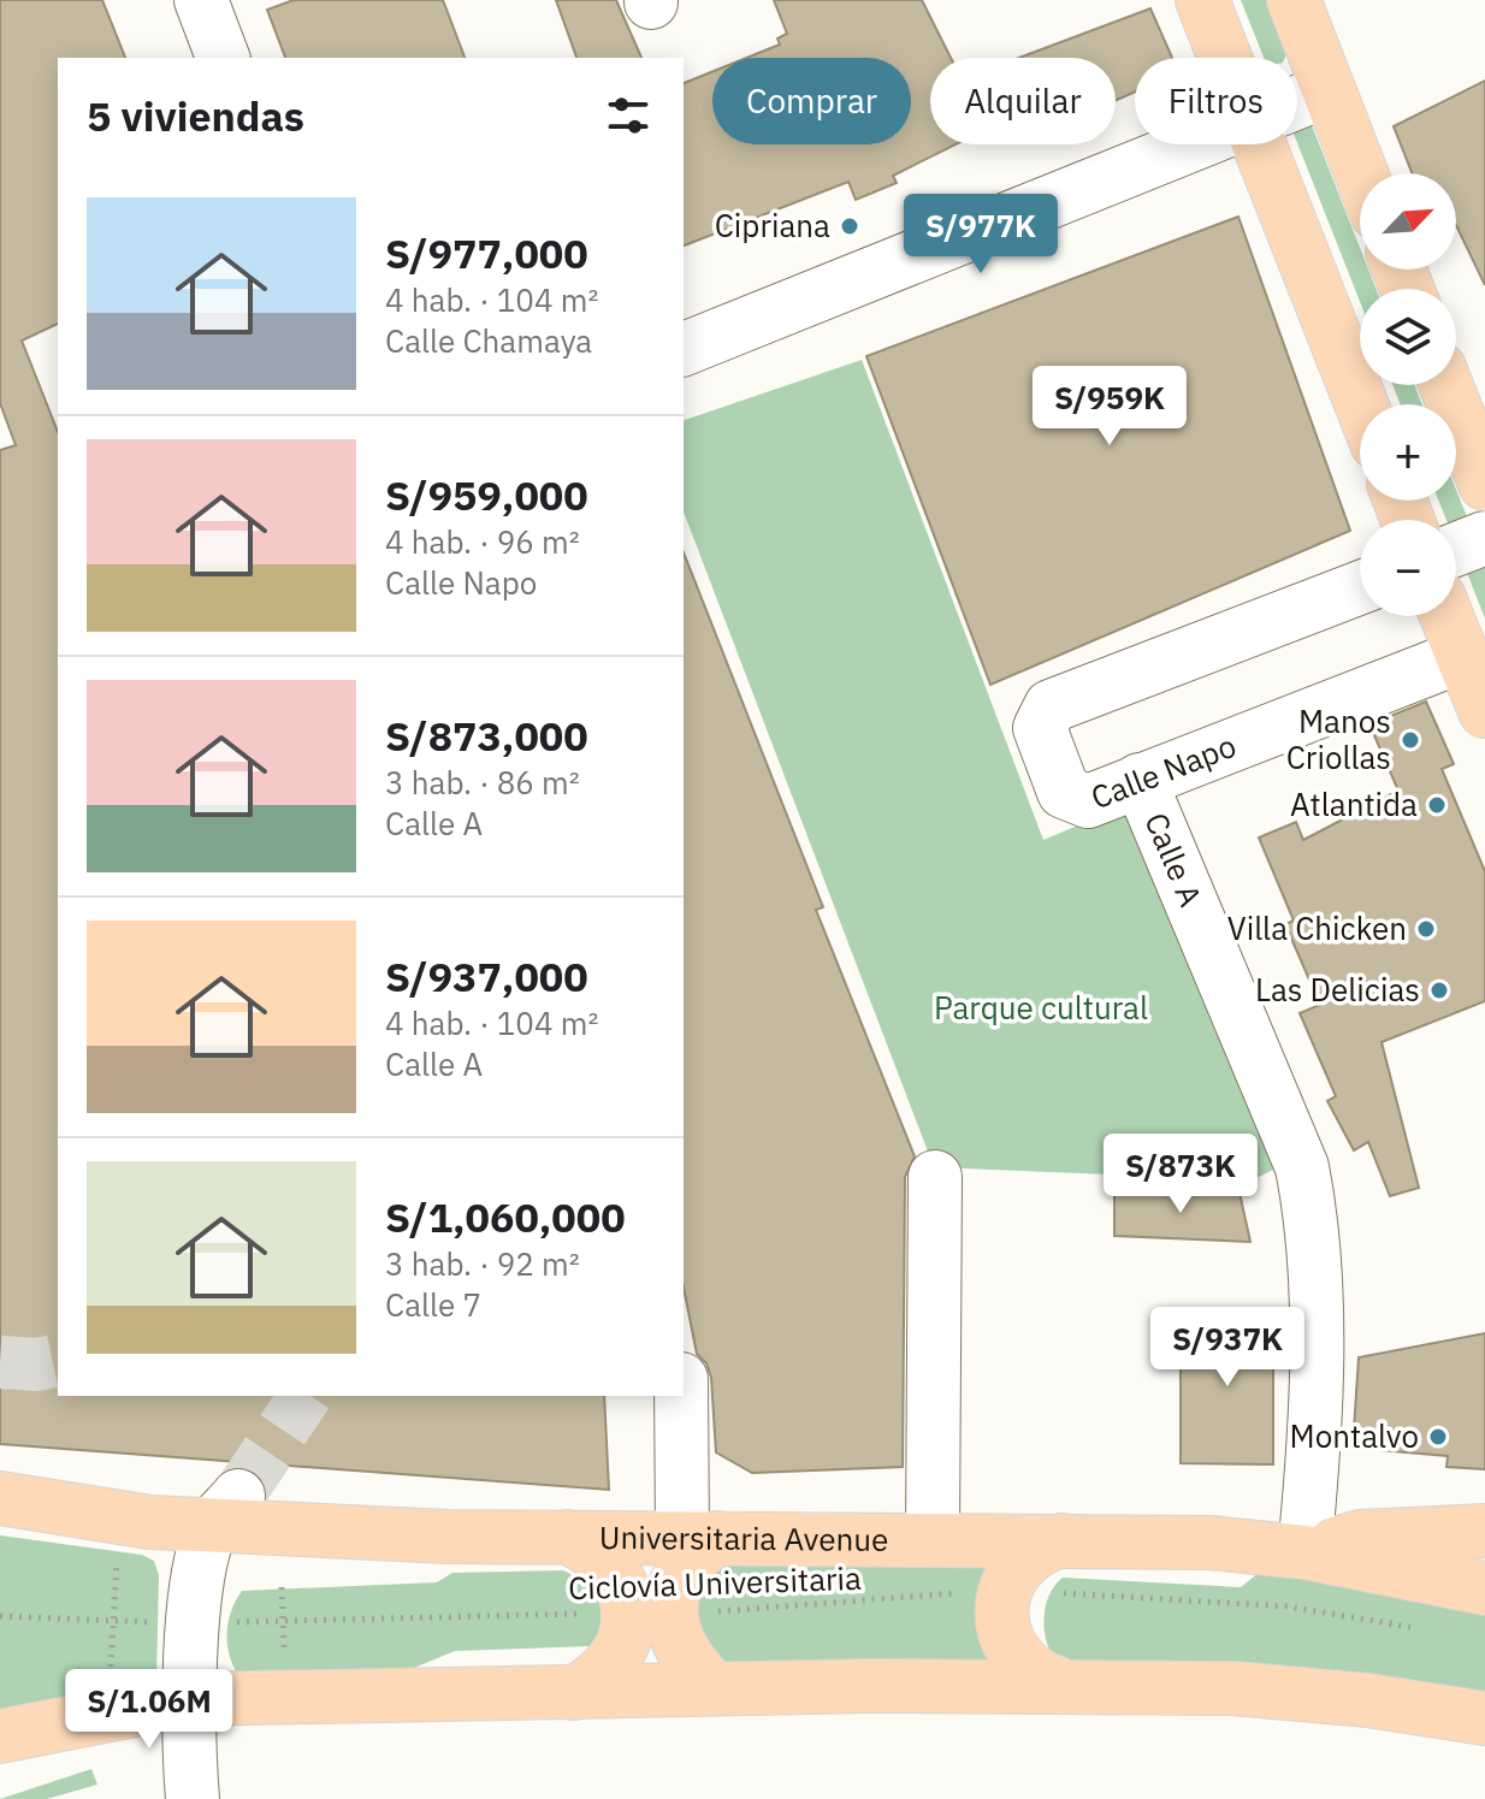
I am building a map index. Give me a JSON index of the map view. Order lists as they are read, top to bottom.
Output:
{
  "streets": {
    "main road": ["Universitaria Avenue"],
    "street": ["Calle Napo", "Calle A"],
    "path": ["Ciclovía Universitaria"]
  },
  "crossings": [
    ["Calle Napo", "Calle A"],
    ["Calle A", "Universitaria Avenue"]
  ],
  "parks": ["Parque cultural"],
  "places": [
    "Cipriana",
    "Manos Criollas",
    "Atlantida",
    "Villa Chicken",
    "Las Delicias",
    "Montalvo"
  ],
  "north": "top right",
  "page": {
    "chip": ["Comprar", "Alquilar", "Filtros"],
    "heading": "5 viviendas",
    "map_buttons": ["+", "−"],
    "list": [
      {
        "name": "S/977,000",
        "note": "4 hab. · 104 m² · Calle Chamaya"
      },
      {
        "name": "S/959,000",
        "note": "4 hab. · 96 m² · Calle Napo"
      },
      {
        "name": "S/873,000",
        "note": "3 hab. · 86 m² · Calle A"
      },
      {
        "name": "S/937,000",
        "note": "4 hab. · 104 m² · Calle A"
      },
      {
        "name": "S/1,060,000",
        "note": "3 hab. · 92 m² · Calle 7"
      }
    ],
    "price": [
      "S/977K",
      "S/959K",
      "S/873K",
      "S/937K",
      "S/1.06M"
    ]
  }
}
